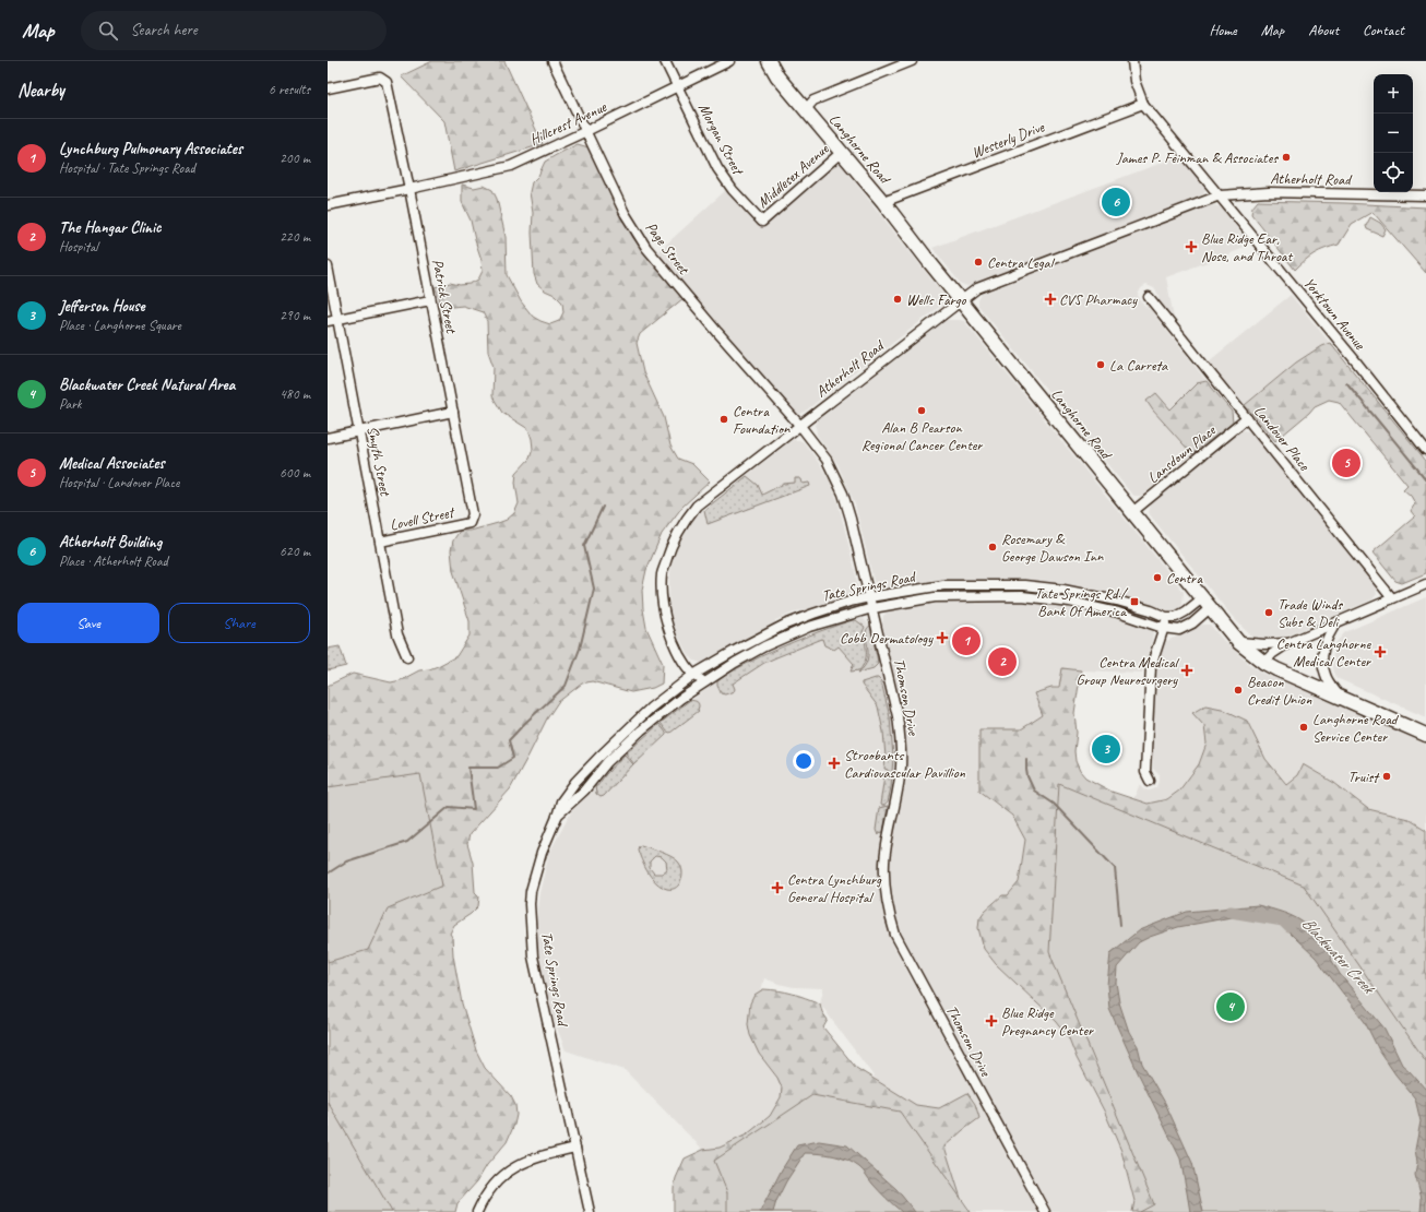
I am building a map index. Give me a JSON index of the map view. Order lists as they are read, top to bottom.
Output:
{
  "streets": {
    "main road": ["Langhorne Road"],
    "street": [
      "Hillcrest Avenue",
      "Morgan Street",
      "Westerly Drive",
      "Middlesex Avenue",
      "Atherholt Road",
      "Page Street",
      "Patrick Street",
      "Yorktown Avenue",
      "Landover Place",
      "Lansdown Place",
      "Smyth Street",
      "Lovell Street",
      "Tate Springs Road",
      "Thomson Drive"
    ]
  },
  "crossings": [
    ["Hillcrest Avenue", "Morgan Street"],
    ["Hillcrest Avenue", "Page Street"],
    ["Hillcrest Avenue", "Patrick Street"],
    ["Morgan Street", "Middlesex Avenue"],
    ["Westerly Drive", "Langhorne Road"],
    ["Westerly Drive", "Yorktown Avenue"],
    ["Langhorne Road", "Middlesex Avenue"],
    ["Langhorne Road", "Atherholt Road"],
    ["Langhorne Road", "Lansdown Place"],
    ["Langhorne Road", "Tate Springs Road"],
    ["Atherholt Road", "Page Street"],
    ["Atherholt Road", "Yorktown Avenue"],
    ["Atherholt Road", "Tate Springs Road"],
    ["Atherholt Road", "Thomson Drive"],
    ["Page Street", "Thomson Drive"],
    ["Patrick Street", "Lovell Street"],
    ["Landover Place", "Lansdown Place"],
    ["Smyth Street", "Lovell Street"],
    ["Tate Springs Road", "Thomson Drive"]
  ],
  "water": ["Blackwater Creek"],
  "places": {
    "other": [
      "James P. Feinman & Associates",
      "Centra Legal",
      "Wells Fargo",
      "La Carreta",
      "Alan B Pearson Regional Cancer Center",
      "Centra Foundation",
      "Rosemary & George Dawson Inn",
      "Centra",
      "Trade Winds Subs & Deli",
      "Beacon Credit Union",
      "Langhorne Road Service Center",
      "Truist"
    ],
    "health": [
      "Blue Ridge Ear, Nose, and Throat",
      "CVS Pharmacy",
      "Cobb Dermatology",
      "Centra Langhorne Medical Center",
      "Centra Medical Group Neurosurgery",
      "Stroobants Cardiovascular Pavillion",
      "Centra Lynchburg General Hospital",
      "Blue Ridge Pregnancy Center"
    ],
    "transit": ["Tate Springs Rd./ Bank Of America"]
  },
  "page": {
    "header": "Map",
    "search": "Search here",
    "nav": [
      "Home",
      "Map",
      "About",
      "Contact"
    ],
    "heading": ["Nearby", "6 results"],
    "map_buttons": ["+", "−"],
    "list": [
      {
        "mark": "1",
        "name": "Lynchburg Pulmonary Associates",
        "note": "Hospital · Tate Springs Road",
        "value": "200 m"
      },
      {
        "mark": "2",
        "name": "The Hangar Clinic",
        "note": "Hospital",
        "value": "220 m"
      },
      {
        "mark": "3",
        "name": "Jefferson House",
        "note": "Place · Langhorne Square",
        "value": "290 m"
      },
      {
        "mark": "4",
        "name": "Blackwater Creek Natural Area",
        "note": "Park",
        "value": "480 m"
      },
      {
        "mark": "5",
        "name": "Medical Associates",
        "note": "Hospital · Landover Place",
        "value": "600 m"
      },
      {
        "mark": "6",
        "name": "Atherholt Building",
        "note": "Place · Atherholt Road",
        "value": "620 m"
      }
    ],
    "pins": [
      "6",
      "5",
      "1",
      "2",
      "3",
      "4"
    ],
    "buttons": ["Save", "Share"]
  }
}
